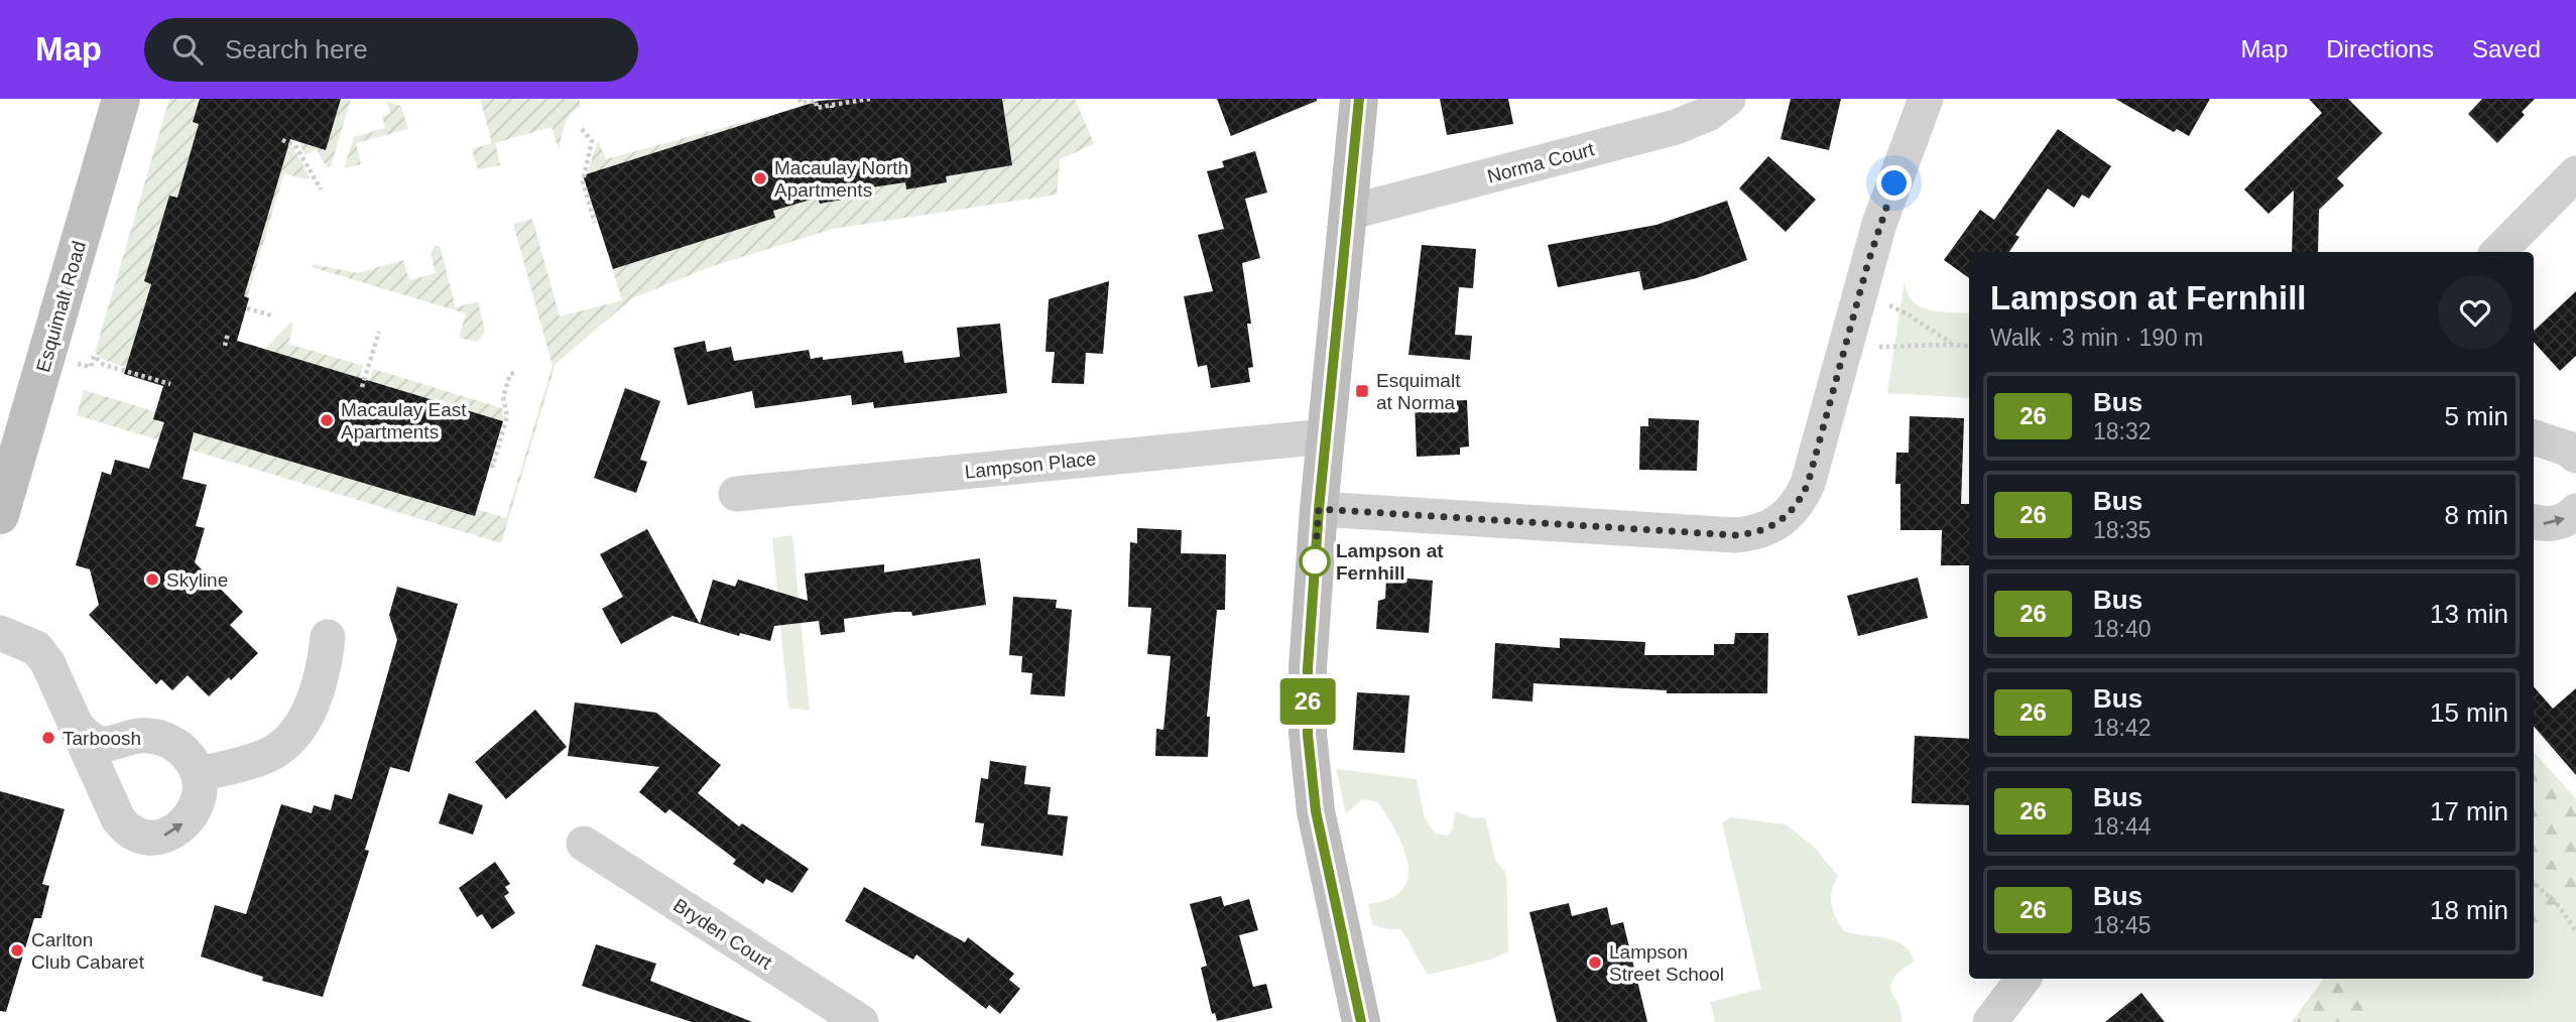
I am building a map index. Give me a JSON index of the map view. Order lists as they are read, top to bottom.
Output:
{
  "streets": {
    "main road": ["Esquimalt Road"],
    "street": ["Norma Court", "Lampson Place", "Bryden Court"]
  },
  "places": {
    "other": [
      "Macaulay North Apartments",
      "Macaulay East Apartments",
      "Lampson at Fernhill",
      "Skyline",
      "Tarboosh",
      "Carlton Club Cabaret",
      "Lampson Street School"
    ],
    "transit": ["Esquimalt at Norma"]
  },
  "lines": ["bus line 26"],
  "page": {
    "header": "Map",
    "search": "Search here",
    "nav": ["Map", "Directions", "Saved"],
    "on_map": "26",
    "heading": ["Lampson at Fernhill", "Walk · 3 min · 190 m"],
    "list": [
      {
        "mark": "26",
        "name": "Bus",
        "note": "18:32",
        "value": "5 min"
      },
      {
        "mark": "26",
        "name": "Bus",
        "note": "18:35",
        "value": "8 min"
      },
      {
        "mark": "26",
        "name": "Bus",
        "note": "18:40",
        "value": "13 min"
      },
      {
        "mark": "26",
        "name": "Bus",
        "note": "18:42",
        "value": "15 min"
      },
      {
        "mark": "26",
        "name": "Bus",
        "note": "18:44",
        "value": "17 min"
      },
      {
        "mark": "26",
        "name": "Bus",
        "note": "18:45",
        "value": "18 min"
      }
    ]
  }
}
